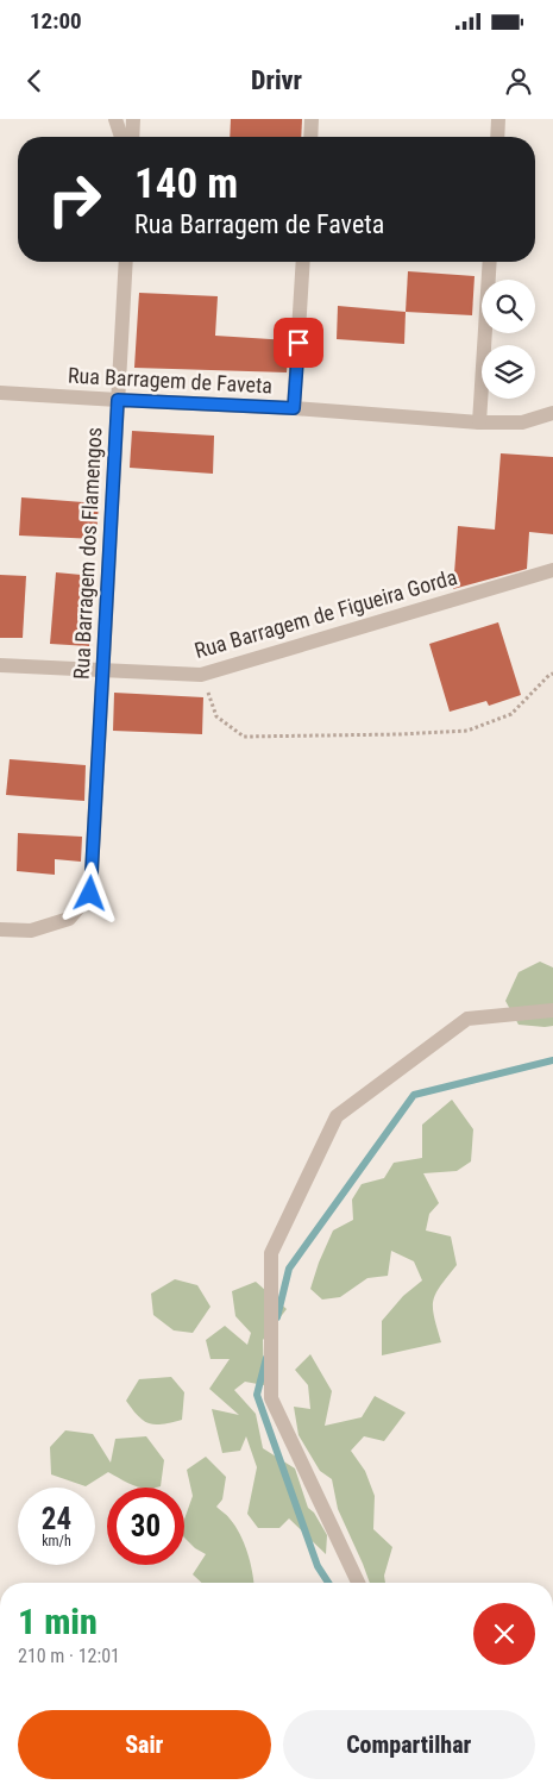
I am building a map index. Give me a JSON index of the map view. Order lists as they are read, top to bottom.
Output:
{
  "streets": {
    "street": ["Rua Barragem de Faveta", "Rua Barragem dos Flamengos", "Rua Barragem de Figueira Gorda"]
  },
  "crossings": [
    ["Rua Barragem de Faveta", "Rua Barragem dos Flamengos"],
    ["Rua Barragem dos Flamengos", "Rua Barragem de Figueira Gorda"]
  ],
  "page": {
    "status": "12:00",
    "header": "Drivr",
    "turn": ["140 m", "Rua Barragem de Faveta"],
    "speed": "24 km/h",
    "limit": "30",
    "heading": ["1 min", "210 m · 12:01"],
    "buttons": ["Sair", "Compartilhar"]
  }
}
